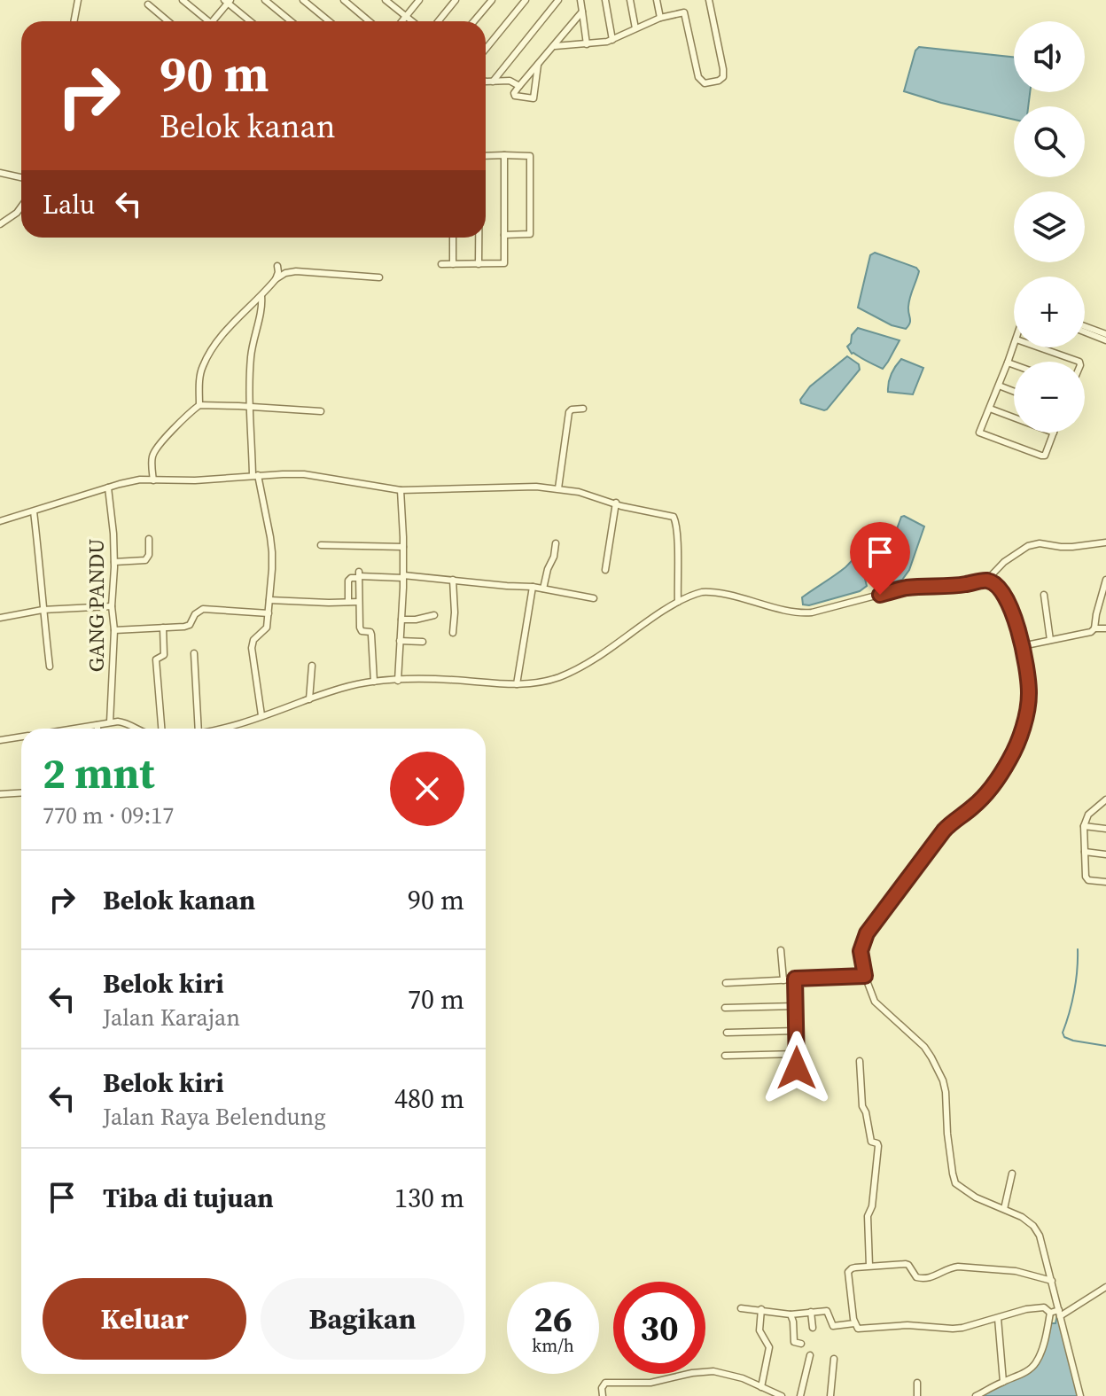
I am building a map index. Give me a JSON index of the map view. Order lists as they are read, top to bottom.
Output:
{
  "streets": {
    "street": ["GANG PANDU"]
  },
  "page": {
    "map_buttons": ["+", "−"],
    "turn": ["90 m", "Belok kanan"],
    "then": "Lalu",
    "heading": ["2 mnt", "770 m · 09:17"],
    "list": [
      {
        "name": "Belok kanan",
        "value": "90 m"
      },
      {
        "name": "Belok kiri",
        "note": "Jalan Karajan",
        "value": "70 m"
      },
      {
        "name": "Belok kiri",
        "note": "Jalan Raya Belendung",
        "value": "480 m"
      },
      {
        "name": "Tiba di tujuan",
        "value": "130 m"
      }
    ],
    "buttons": ["Keluar", "Bagikan"],
    "speed": "26 km/h",
    "limit": "30"
  }
}
